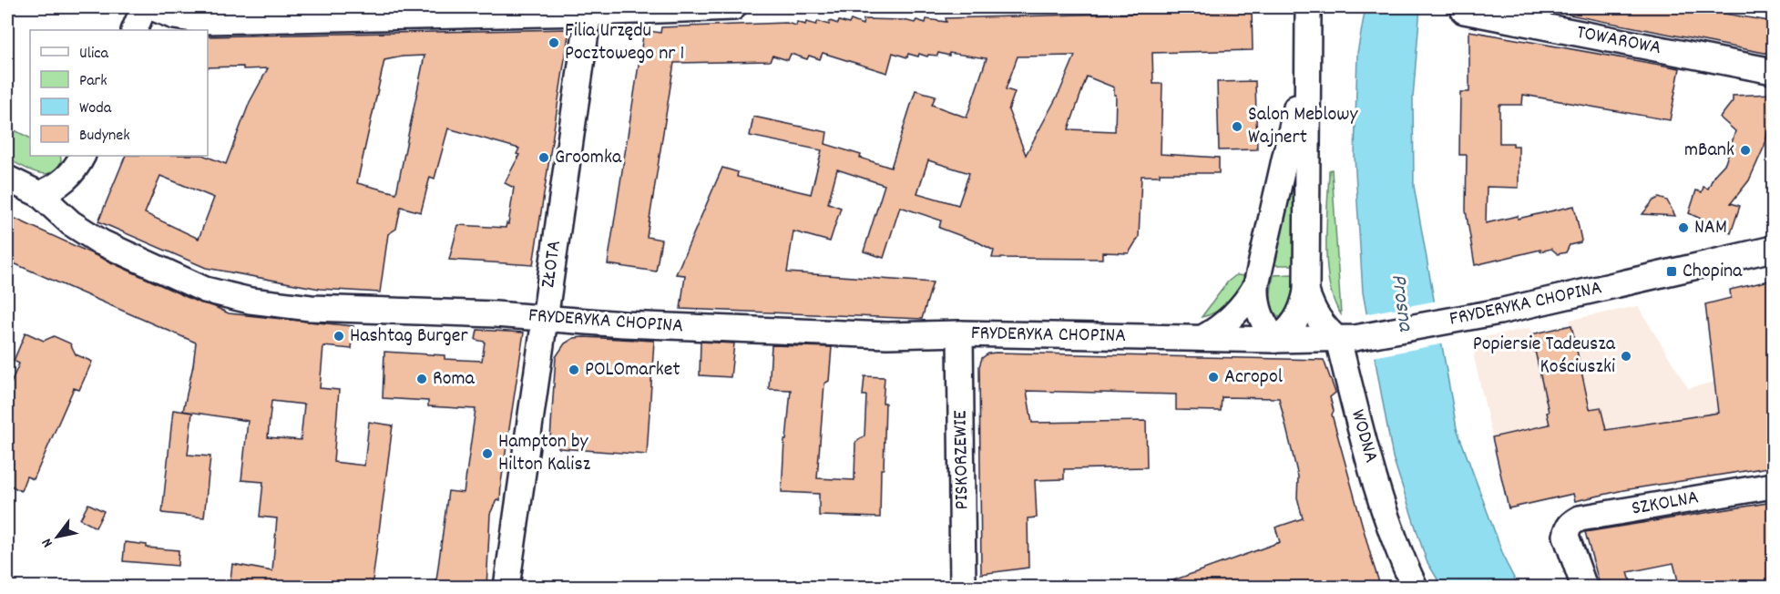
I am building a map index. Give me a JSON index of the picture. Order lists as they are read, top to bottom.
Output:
{
  "streets": {
    "street": [
      "TOWAROWA",
      "ZŁOTA",
      "FRYDERYKA CHOPINA",
      "WODNA",
      "PISKORZEWIE",
      "SZKOLNA"
    ]
  },
  "crossings": [
    ["ZŁOTA", "FRYDERYKA CHOPINA"],
    ["FRYDERYKA CHOPINA", "WODNA"],
    ["FRYDERYKA CHOPINA", "PISKORZEWIE"]
  ],
  "water": ["Prosna"],
  "places": {
    "other": [
      "Filia Urzędu Pocztowego nr 1",
      "Salon Meblowy Wajnert",
      "mBank",
      "Groomka",
      "NAM",
      "Hashtag Burger",
      "Popiersie Tadeusza Kościuszki",
      "POLOmarket",
      "Acropol",
      "Roma",
      "Hampton by Hilton Kalisz"
    ],
    "transit": ["Chopina"]
  },
  "legend": [
    "Ulica",
    "Park",
    "Woda",
    "Budynek"
  ],
  "north": "bottom left"
}
